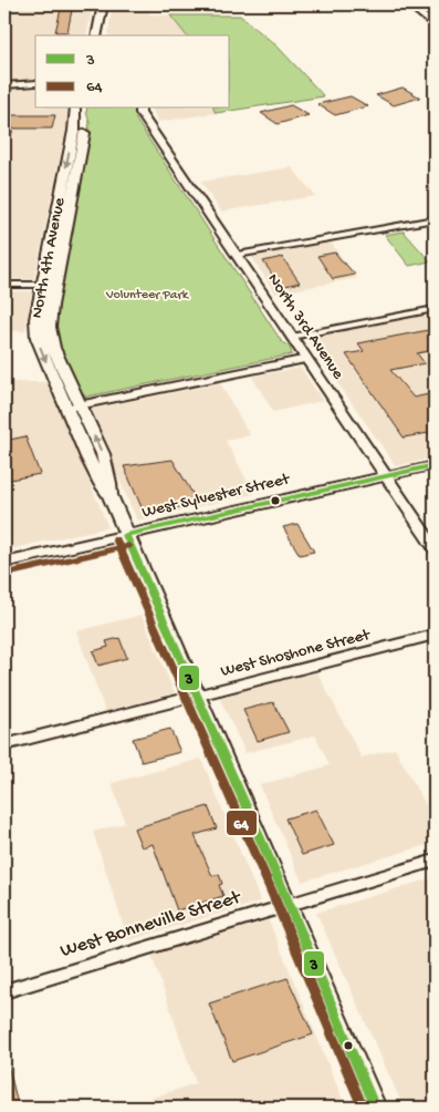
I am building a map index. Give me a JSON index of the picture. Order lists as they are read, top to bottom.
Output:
{
  "streets": {
    "main road": ["North 4th Avenue"],
    "street": [
      "North 3rd Avenue",
      "West Sylvester Street",
      "West Shoshone Street",
      "West Bonneville Street"
    ]
  },
  "crossings": [
    ["North 4th Avenue", "West Sylvester Street"],
    ["North 4th Avenue", "West Shoshone Street"],
    ["North 4th Avenue", "West Bonneville Street"],
    ["North 3rd Avenue", "West Sylvester Street"]
  ],
  "parks": ["Volunteer Park"],
  "lines": ["transit line 3", "transit line 64"],
  "legend": ["3", "64"]
}
